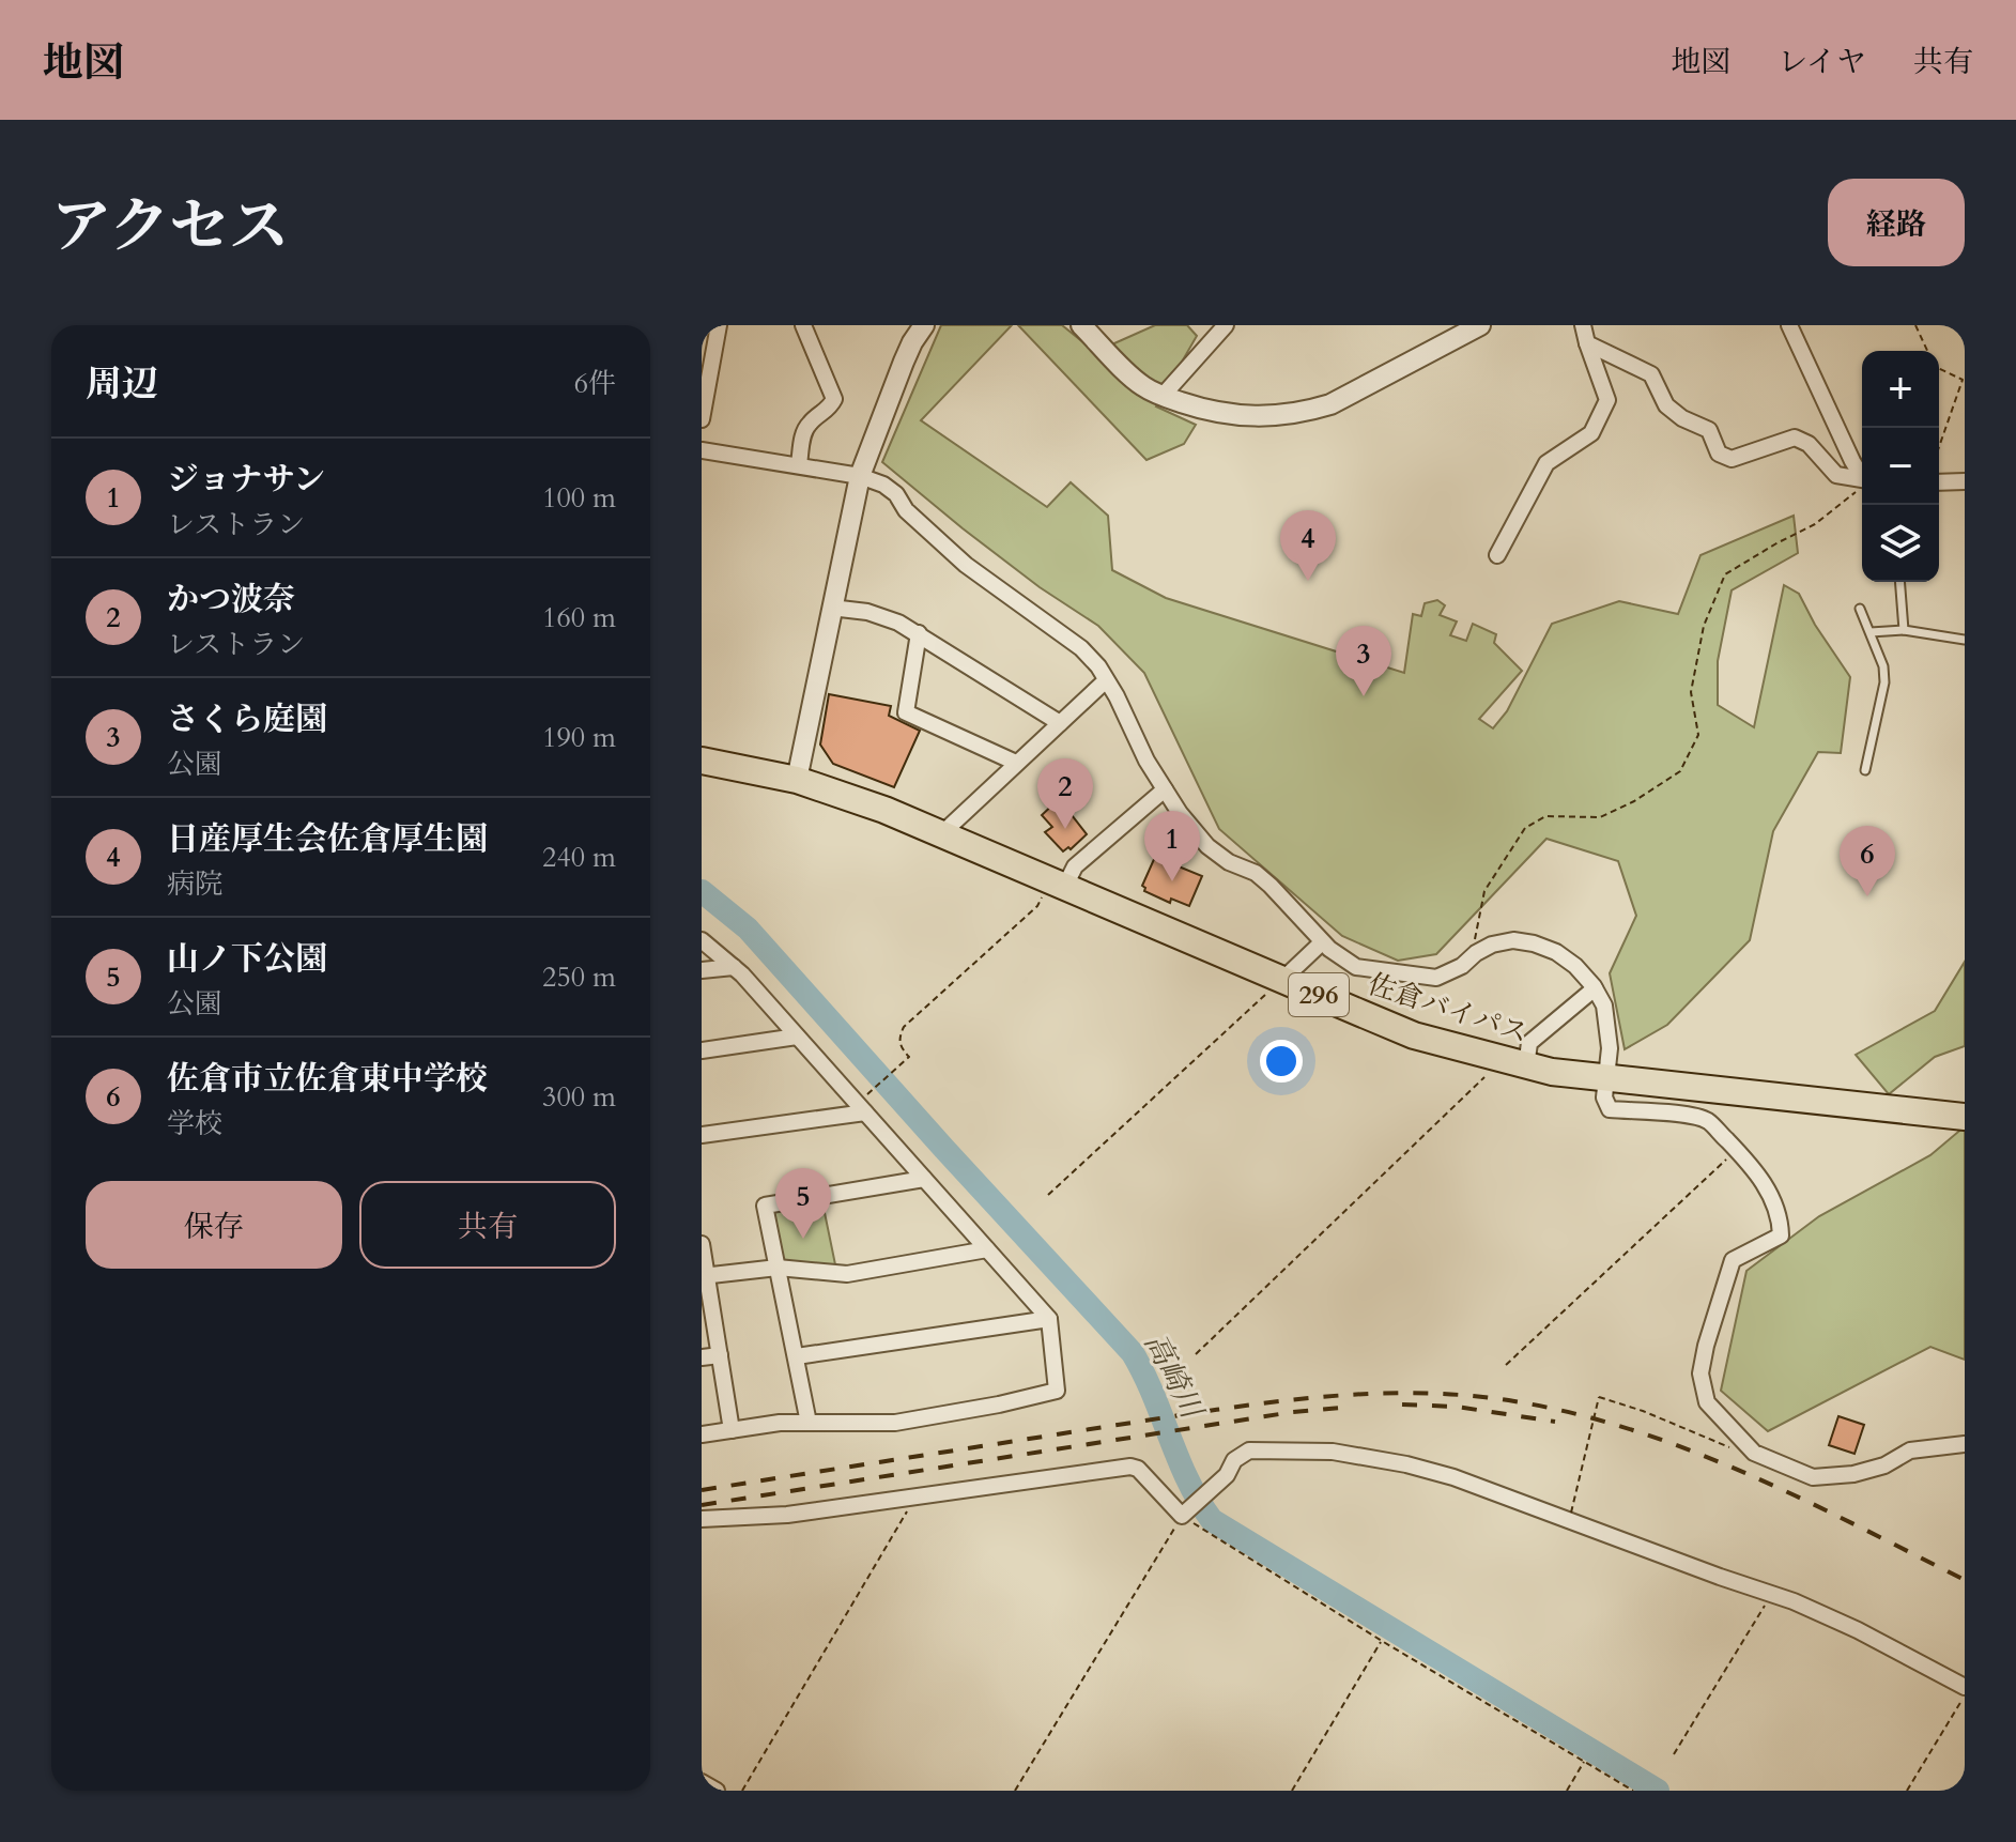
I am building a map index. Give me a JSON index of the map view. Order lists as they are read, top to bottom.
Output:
{
  "streets": {
    "highway": ["296", "佐倉バイパス"]
  },
  "water": ["高崎川"],
  "page": {
    "header": "地図",
    "nav": ["地図", "レイヤ", "共有"],
    "title": "アクセス",
    "buttons": [
      "経路",
      ["保存", "共有"]
    ],
    "heading": ["周辺", "6件"],
    "map_buttons": ["+", "−"],
    "list": [
      {
        "mark": "1",
        "name": "ジョナサン",
        "note": "レストラン",
        "value": "100 m"
      },
      {
        "mark": "2",
        "name": "かつ波奈",
        "note": "レストラン",
        "value": "160 m"
      },
      {
        "mark": "3",
        "name": "さくら庭園",
        "note": "公園",
        "value": "190 m"
      },
      {
        "mark": "4",
        "name": "日産厚生会佐倉厚生園",
        "note": "病院",
        "value": "240 m"
      },
      {
        "mark": "5",
        "name": "山ノ下公園",
        "note": "公園",
        "value": "250 m"
      },
      {
        "mark": "6",
        "name": "佐倉市立佐倉東中学校",
        "note": "学校",
        "value": "300 m"
      }
    ],
    "pins": [
      "4",
      "3",
      "2",
      "1",
      "6",
      "5"
    ]
  }
}
